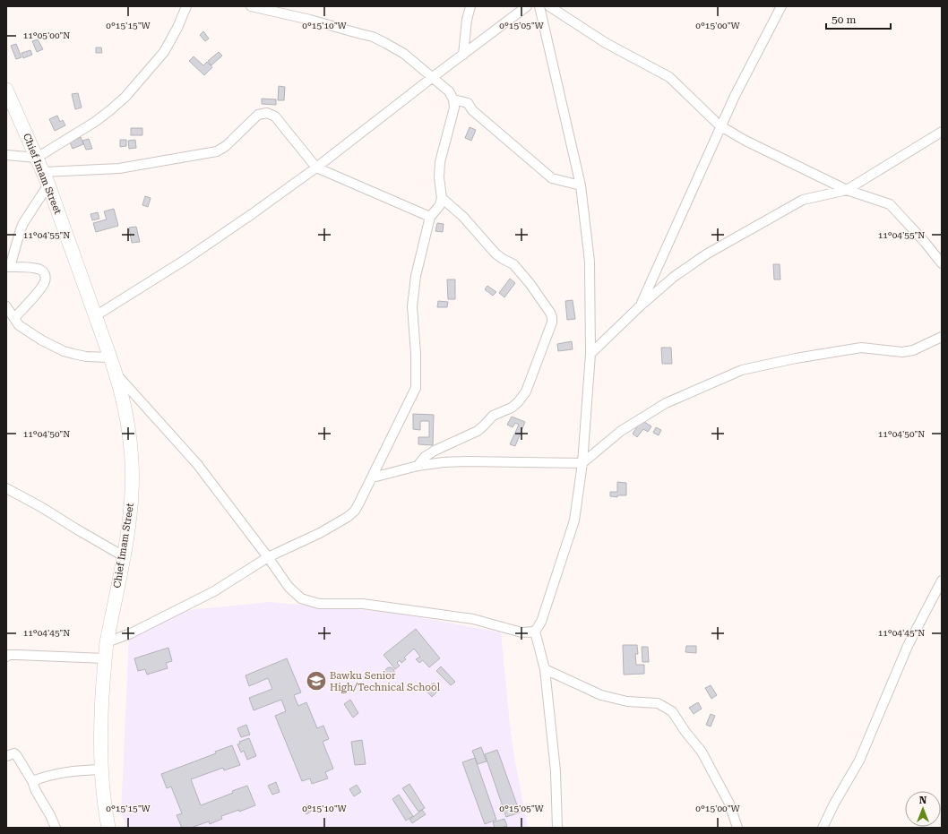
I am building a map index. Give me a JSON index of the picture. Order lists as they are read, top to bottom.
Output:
{
  "streets": {
    "street": ["Chief Imam Street"]
  },
  "places": {
    "school or university": ["Bawku Senior High/Technical School"]
  },
  "scale_bar": "50 m",
  "north": "top",
  "coordinates": [
    "0°15'15\"W",
    "0°15'10\"W",
    "0°15'05\"W",
    "0°15'00\"W",
    "11°05'00\"N",
    "11°04'55\"N",
    "11°04'50\"N",
    "11°04'45\"N"
  ]
}
